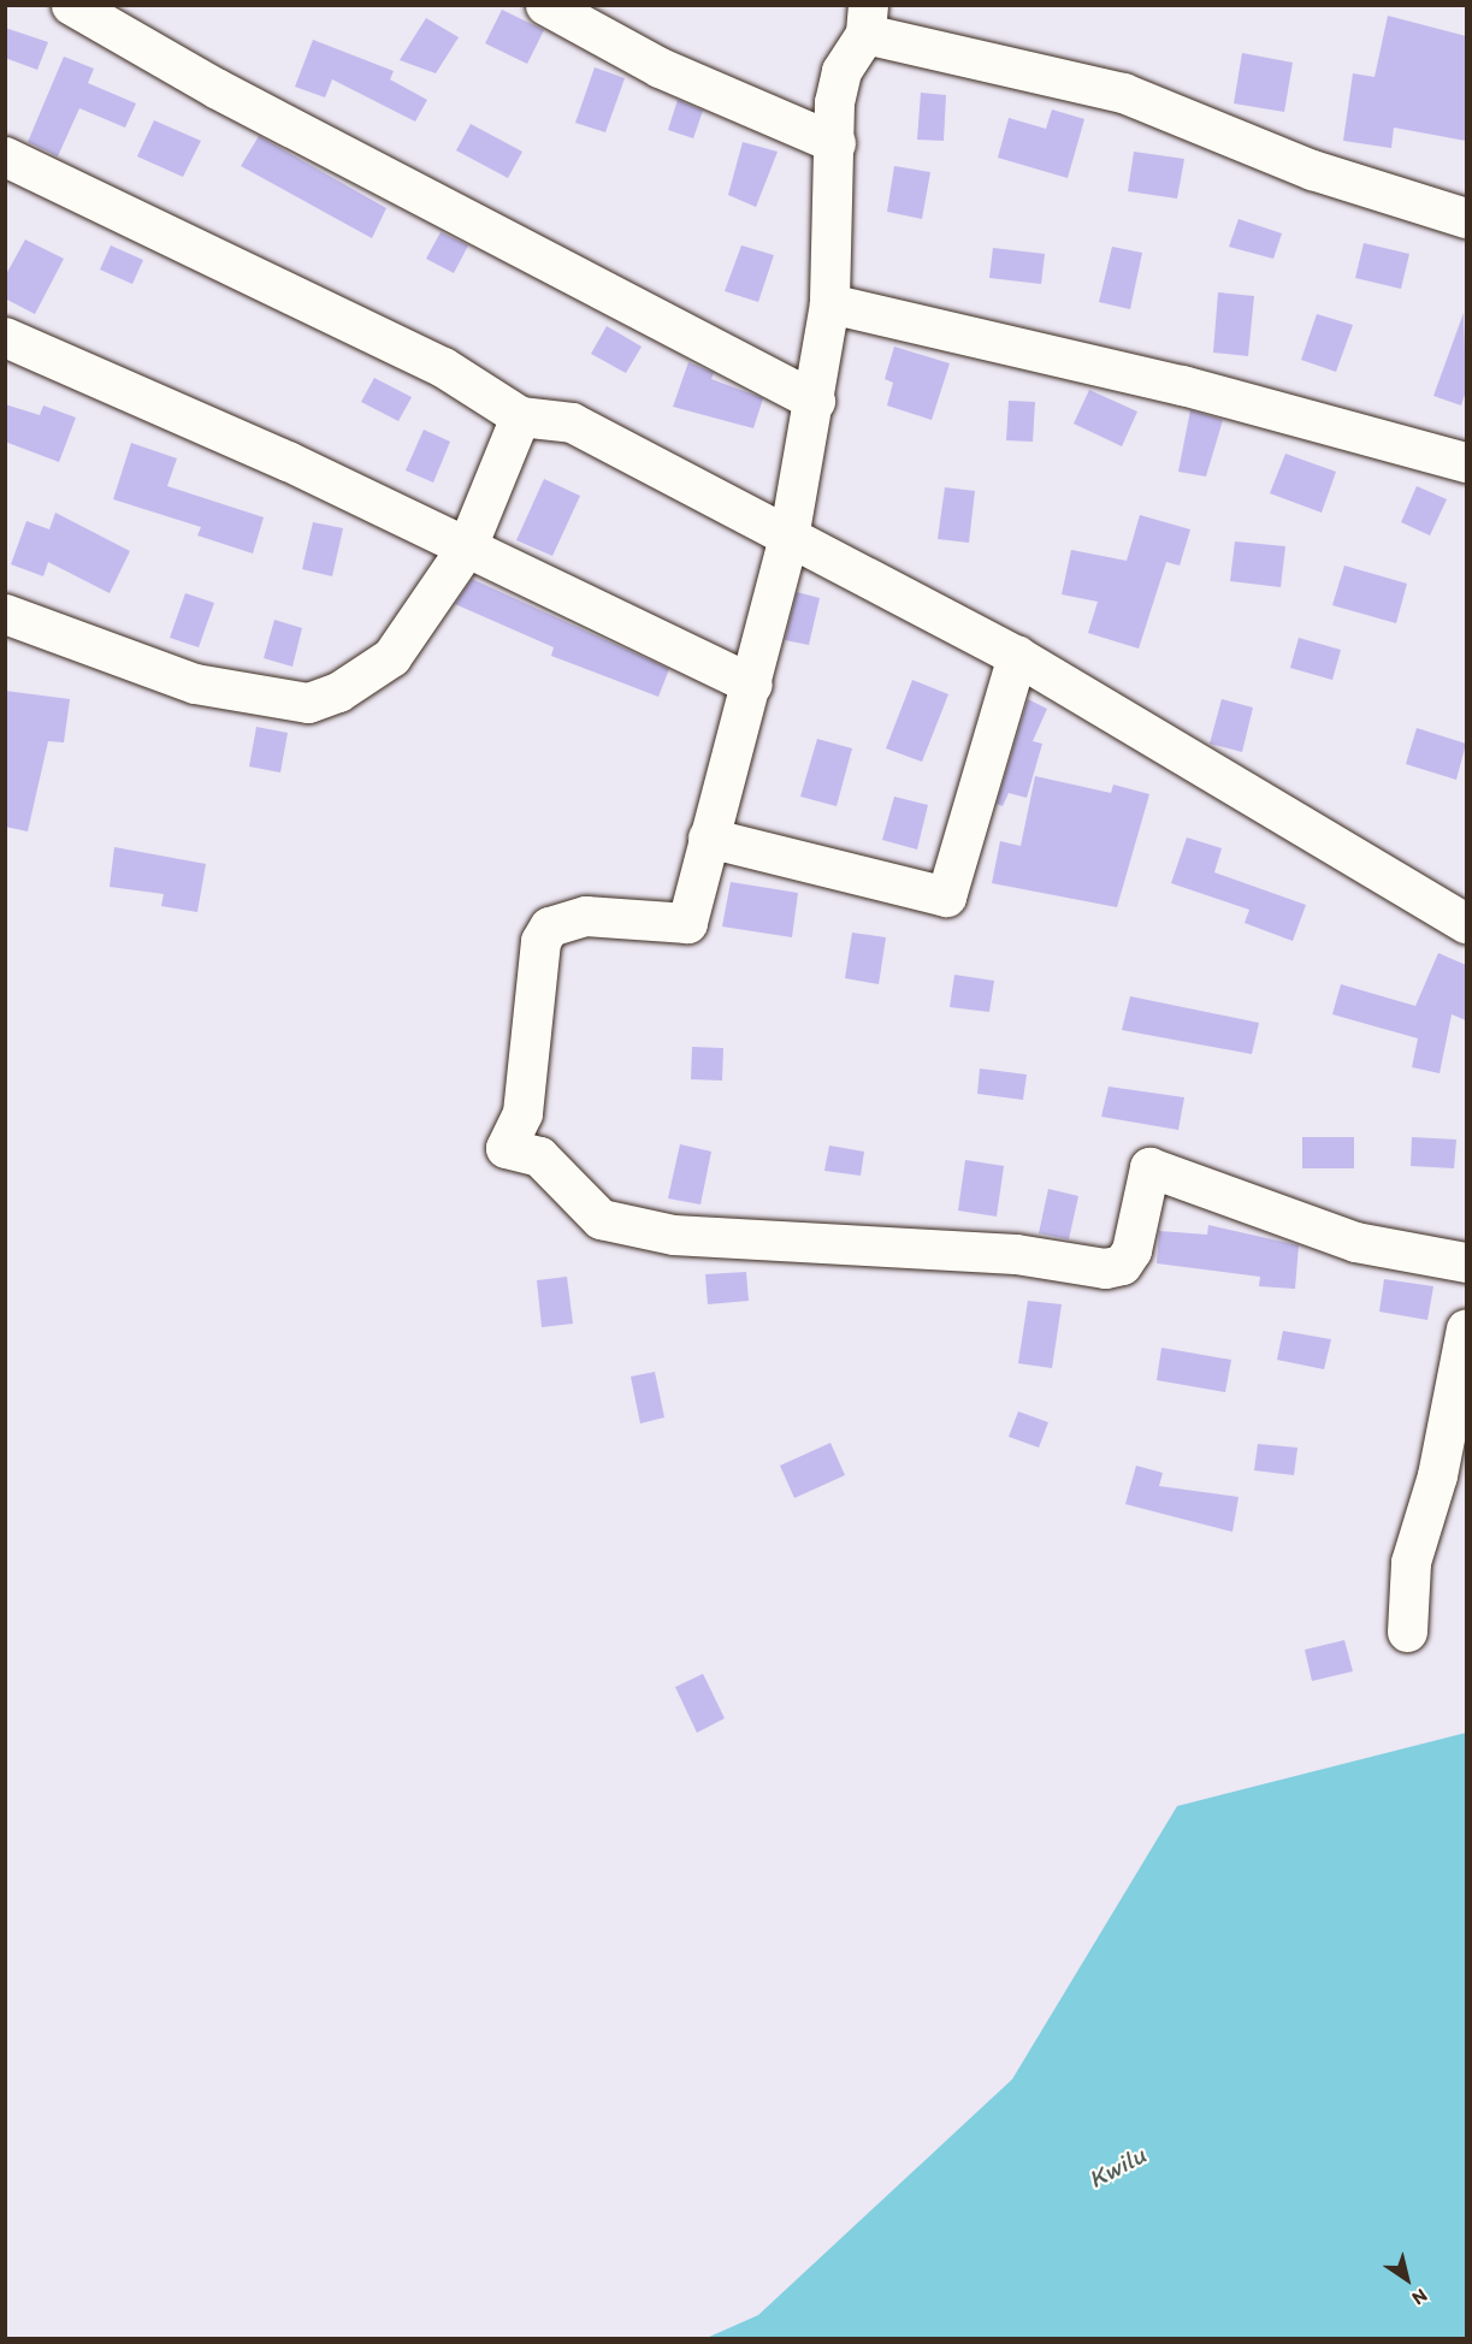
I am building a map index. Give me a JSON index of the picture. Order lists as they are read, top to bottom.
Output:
{
  "water": ["Kwilu"],
  "north": "bottom right"
}
